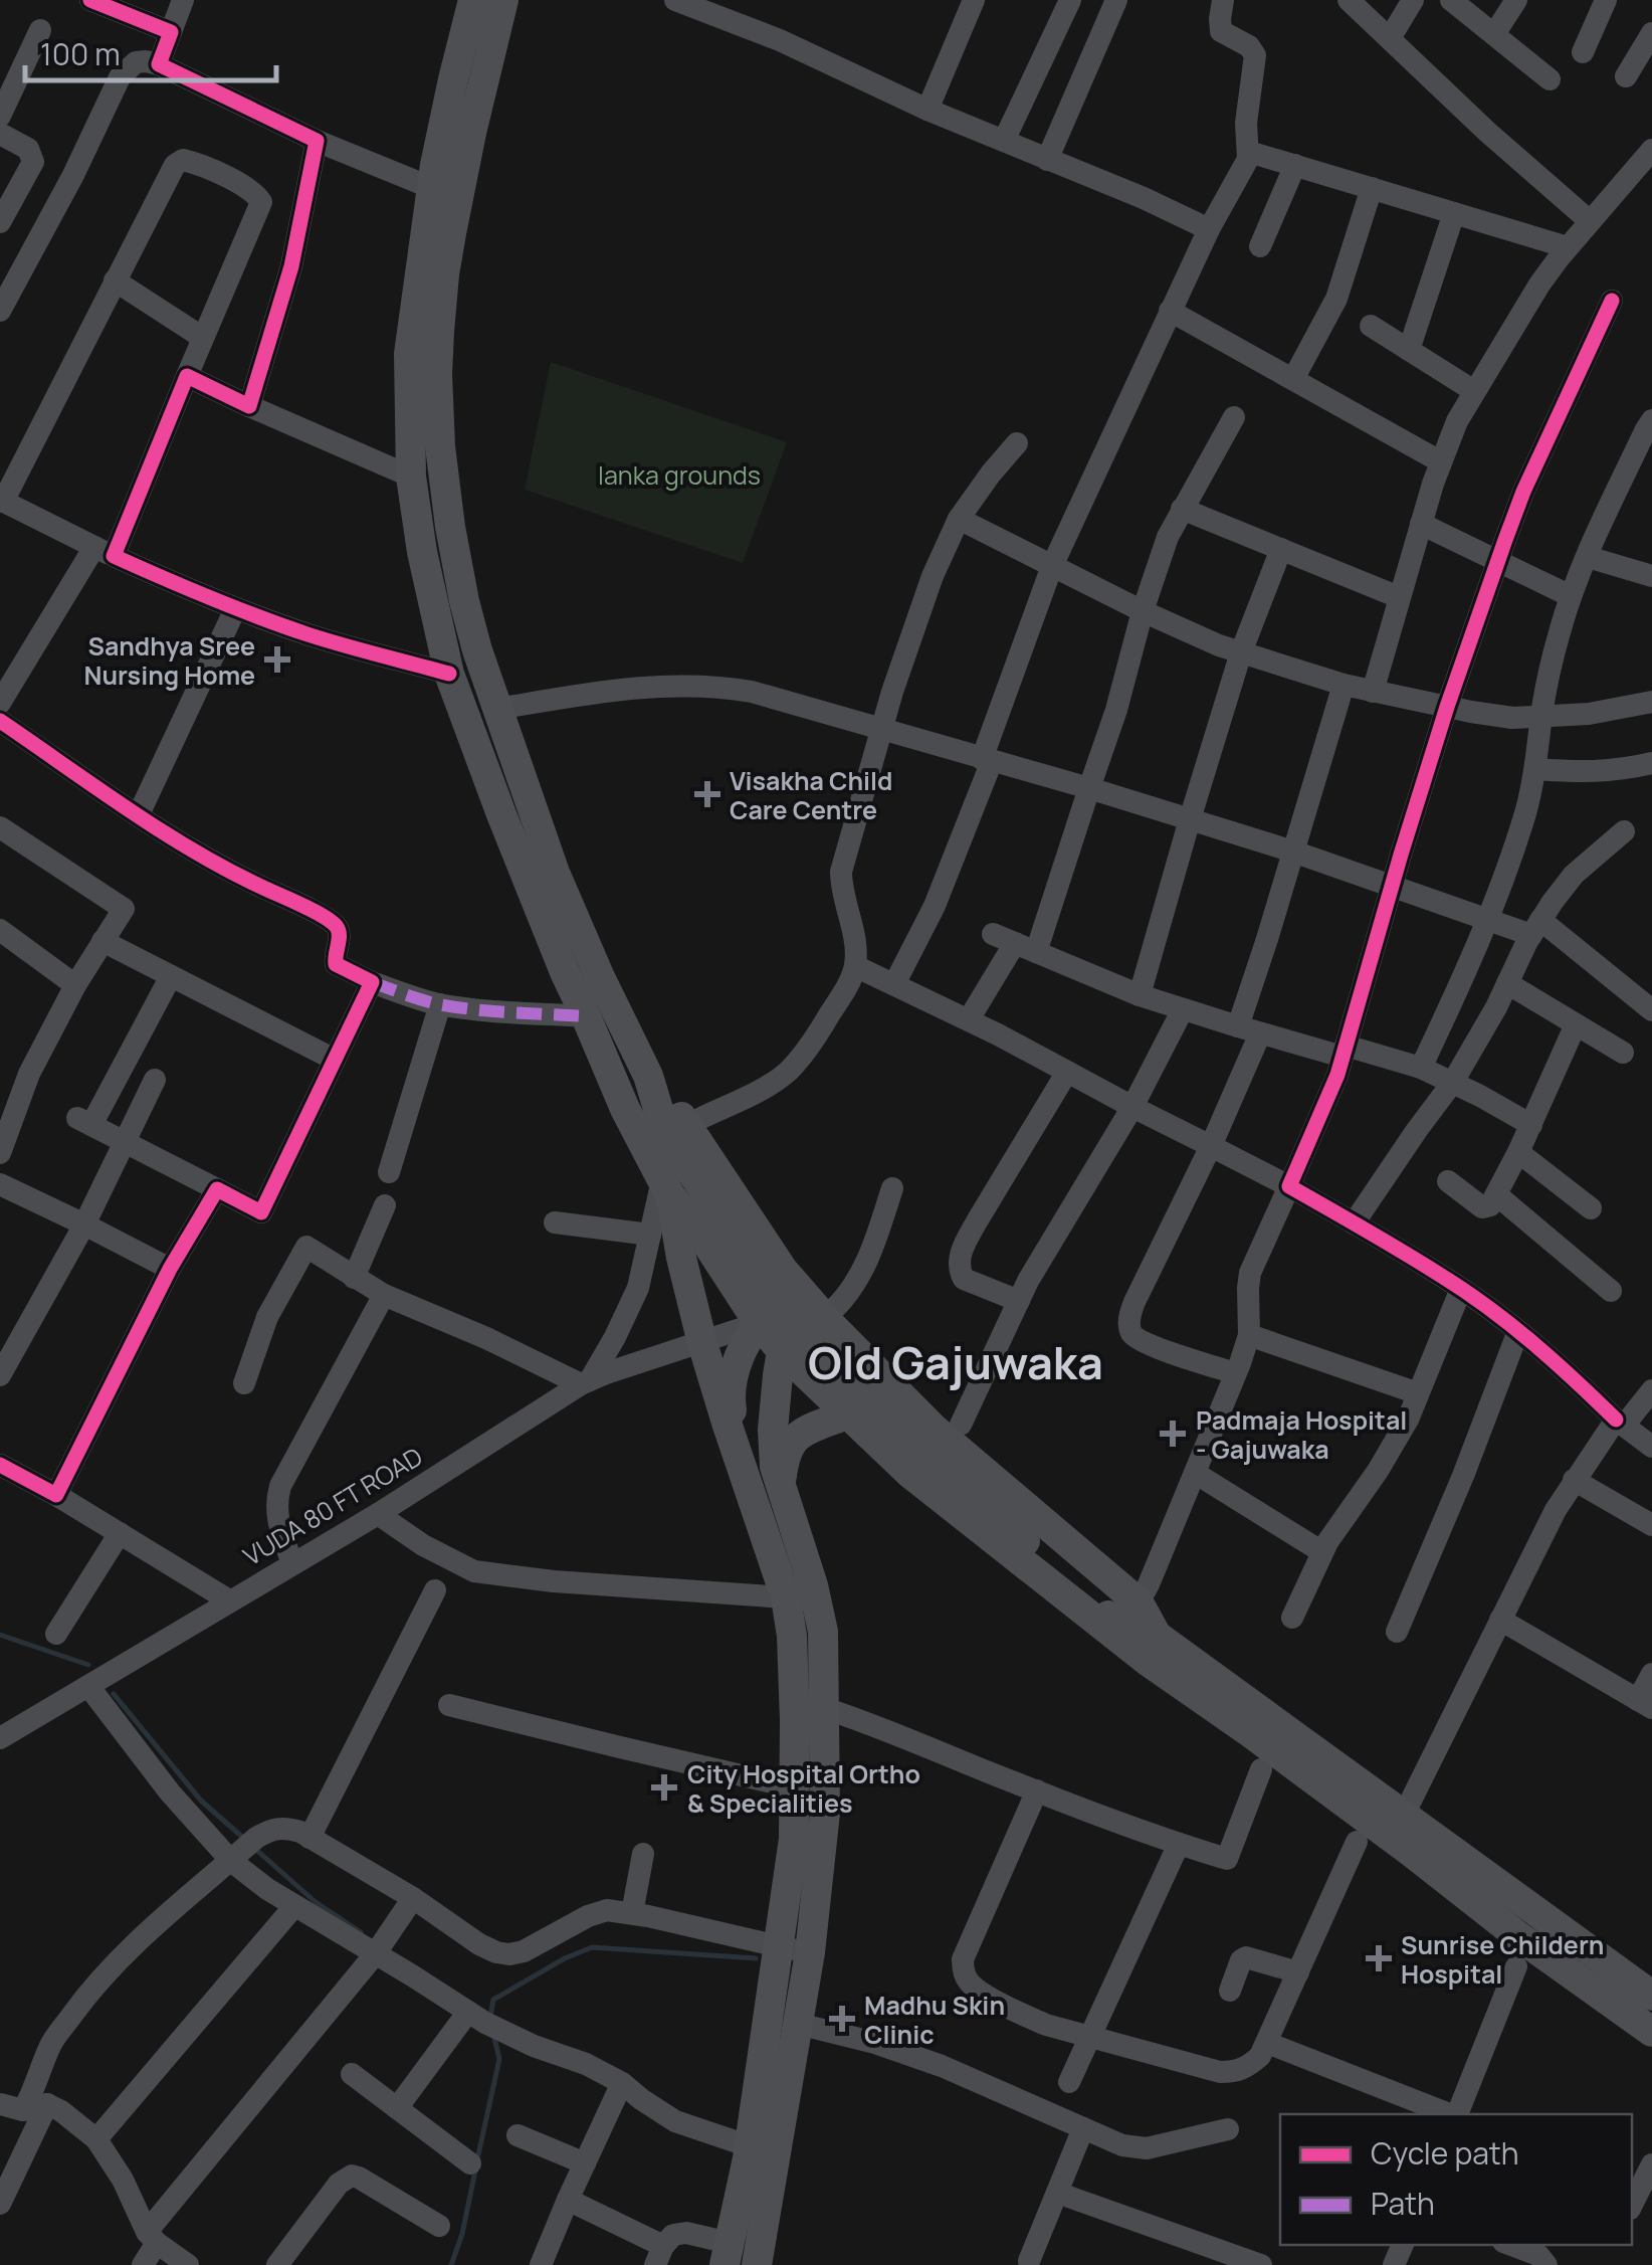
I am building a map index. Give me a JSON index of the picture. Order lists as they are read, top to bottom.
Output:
{
  "streets": {
    "street": ["VUDA 80 FT ROAD"]
  },
  "districts": ["Old Gajuwaka"],
  "parks": ["lanka grounds"],
  "places": {
    "health": [
      "Sandhya Sree Nursing Home",
      "Visakha Child Care Centre",
      "Padmaja Hospital - Gajuwaka",
      "City Hospital Ortho & Specialities",
      "Sunrise Childern Hospital",
      "Madhu Skin Clinic"
    ]
  },
  "legend": ["Cycle path", "Path"],
  "scale_bar": "100 m"
}
